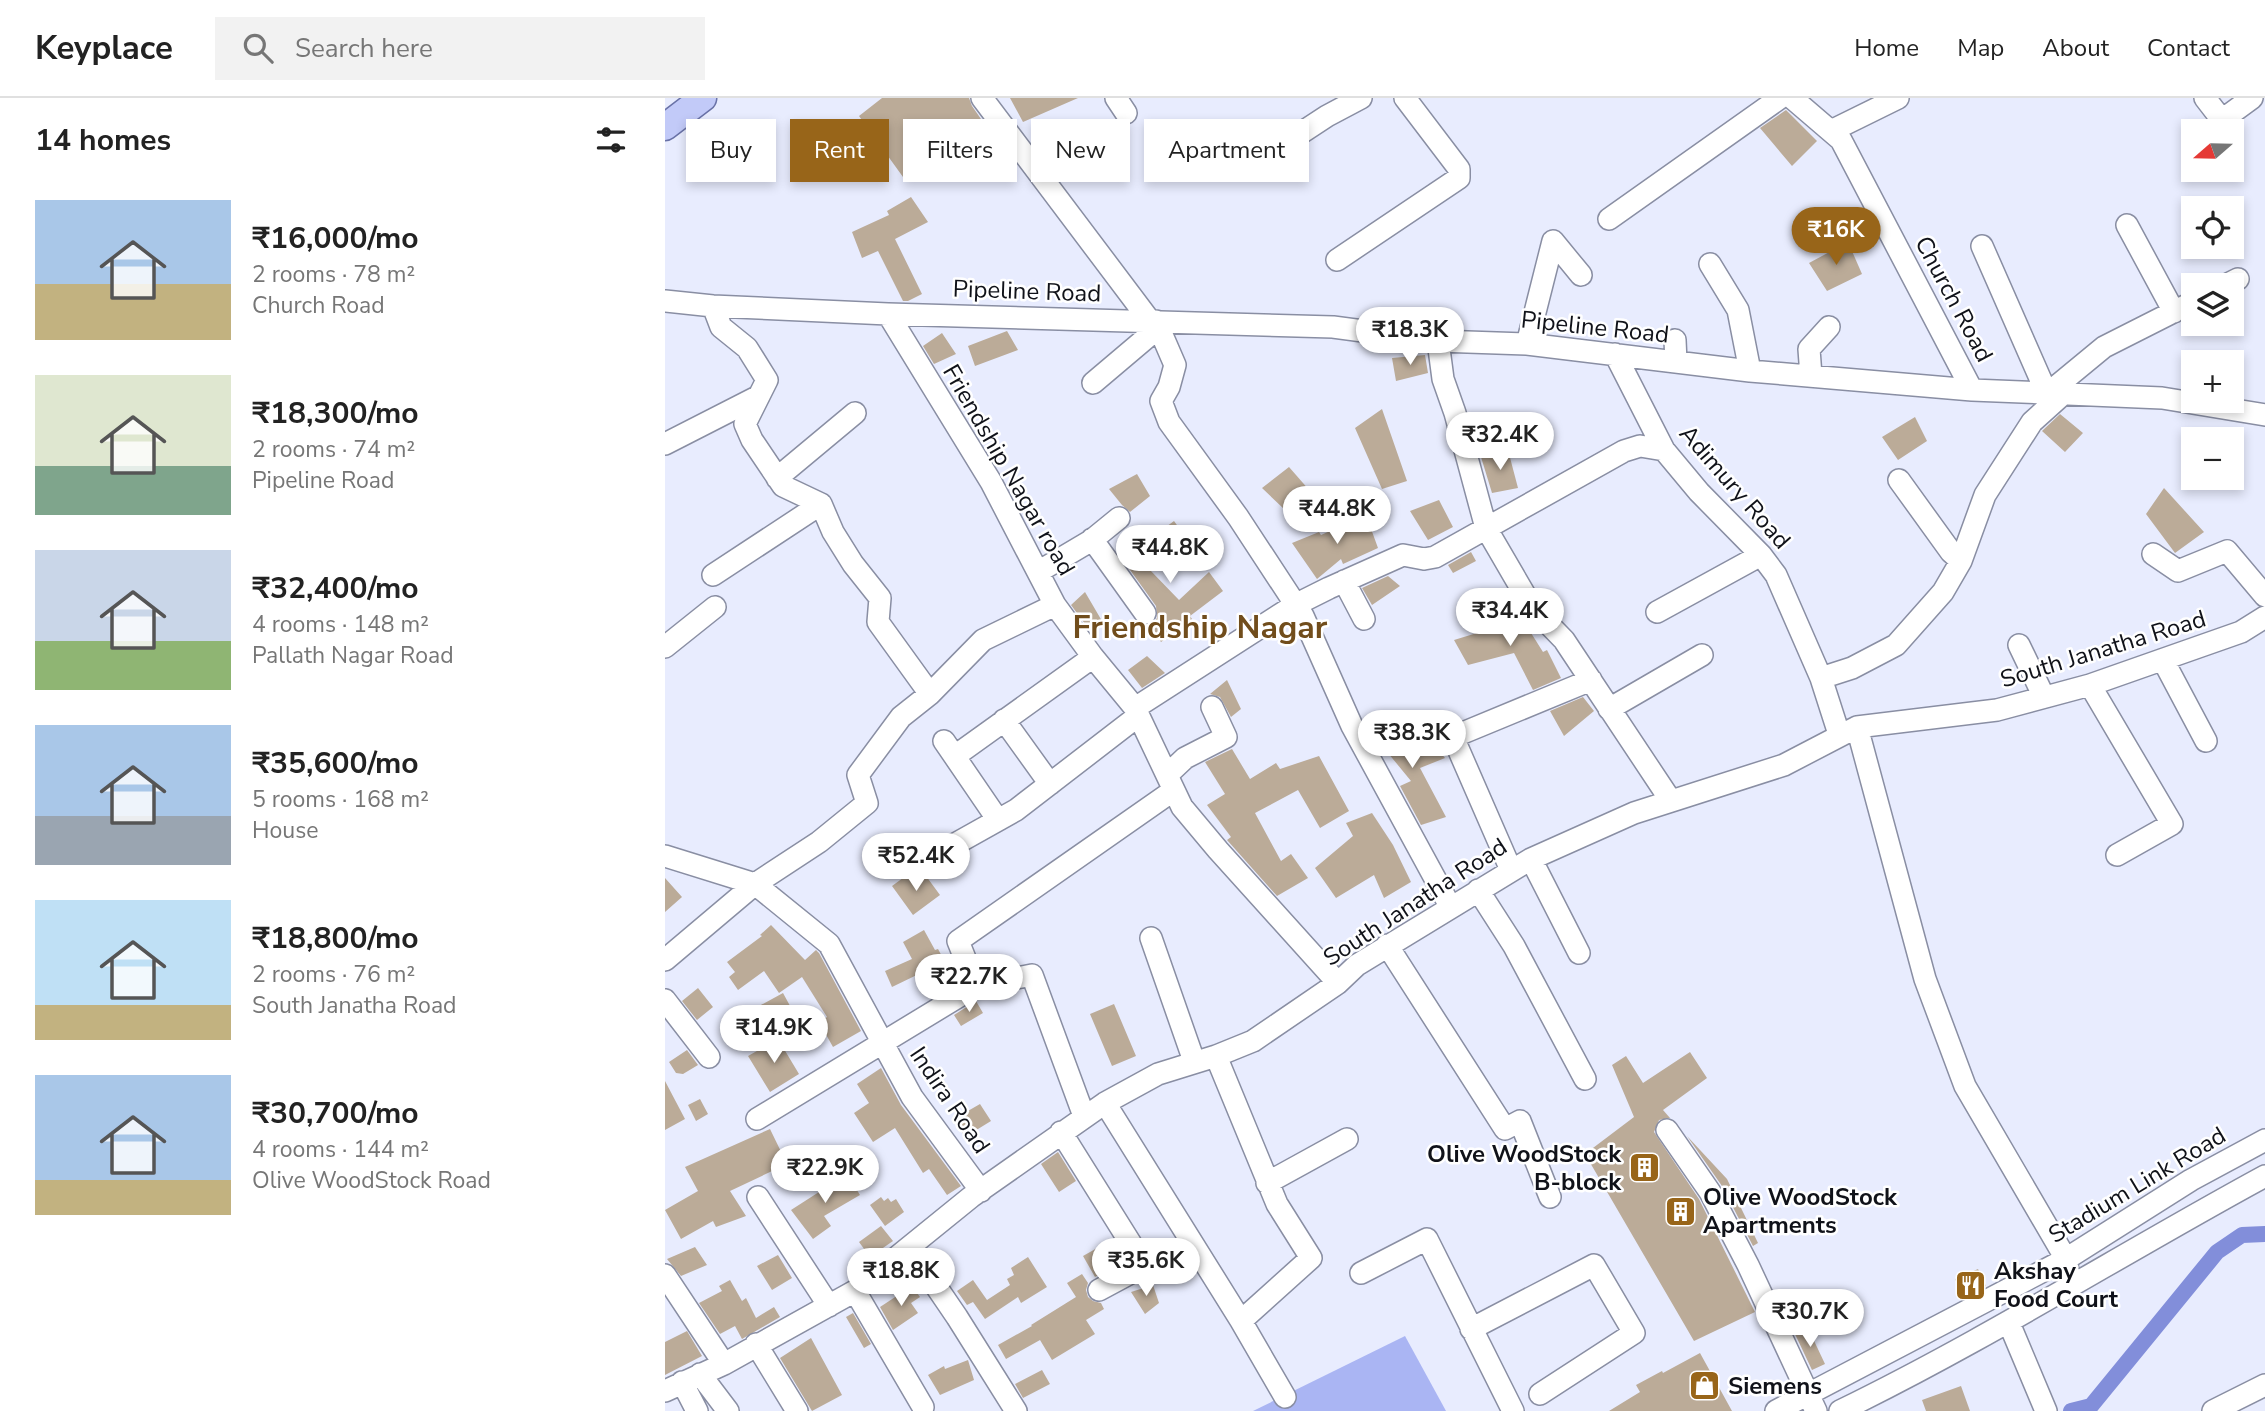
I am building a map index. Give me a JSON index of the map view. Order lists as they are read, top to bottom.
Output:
{
  "streets": {
    "street": [
      "Pipeline Road",
      "Church Road",
      "Friendship Nagar road",
      "Adimury Road",
      "South Janatha Road",
      "Indira Road",
      "Stadium Link Road"
    ]
  },
  "crossings": [
    ["Pipeline Road", "Church Road"],
    ["Pipeline Road", "Friendship Nagar road"],
    ["Pipeline Road", "Adimury Road"],
    ["Friendship Nagar road", "South Janatha Road"],
    ["Adimury Road", "South Janatha Road"],
    ["Adimury Road", "Stadium Link Road"],
    ["South Janatha Road", "Indira Road"]
  ],
  "districts": ["Friendship Nagar"],
  "places": {
    "building": ["Olive WoodStock B-block", "Olive WoodStock Apartments"],
    "restaurant": ["Akshay Food Court"],
    "shop": ["Siemens"]
  },
  "north": "left",
  "page": {
    "header": "Keyplace",
    "search": "Search here",
    "nav": [
      "Home",
      "Map",
      "About",
      "Contact"
    ],
    "heading": "14 homes",
    "map_buttons": ["+", "−"],
    "chip": [
      "Buy",
      "Rent",
      "Filters",
      "New",
      "Apartment"
    ],
    "list": [
      {
        "name": "₹16,000/mo",
        "note": "2 rooms · 78 m² · Church Road"
      },
      {
        "name": "₹18,300/mo",
        "note": "2 rooms · 74 m² · Pipeline Road"
      },
      {
        "name": "₹32,400/mo",
        "note": "4 rooms · 148 m² · Pallath Nagar Road"
      },
      {
        "name": "₹35,600/mo",
        "note": "5 rooms · 168 m² · House"
      },
      {
        "name": "₹18,800/mo",
        "note": "2 rooms · 76 m² · South Janatha Road"
      },
      {
        "name": "₹30,700/mo",
        "note": "4 rooms · 144 m² · Olive WoodStock Road"
      }
    ],
    "price": [
      "₹16K",
      "₹18.3K",
      "₹32.4K",
      "₹44.8K",
      "₹44.8K",
      "₹34.4K",
      "₹38.3K",
      "₹52.4K",
      "₹22.7K",
      "₹14.9K",
      "₹22.9K",
      "₹35.6K",
      "₹18.8K",
      "₹30.7K"
    ]
  }
}
